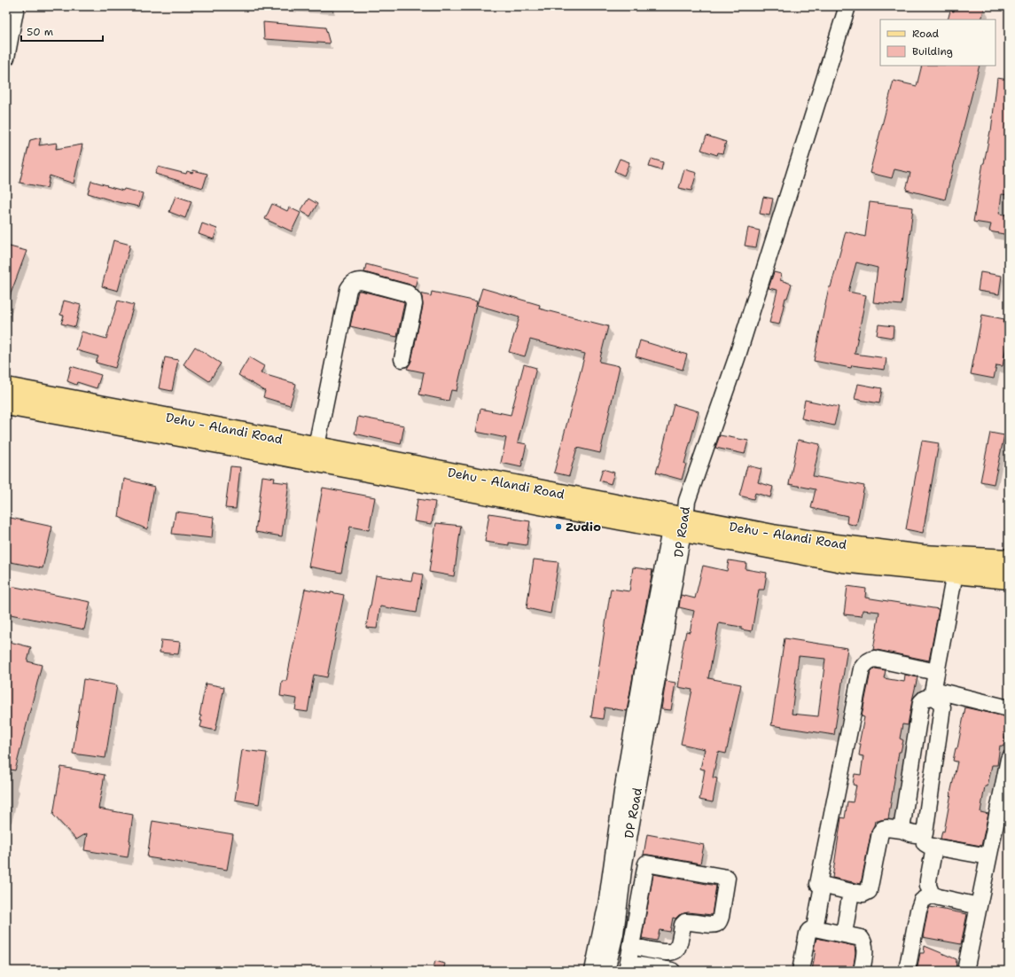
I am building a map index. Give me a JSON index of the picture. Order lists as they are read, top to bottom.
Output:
{
  "streets": {
    "main road": ["Dehu - Alandi Road"],
    "street": ["DP Road"]
  },
  "crossings": [
    ["Dehu - Alandi Road", "DP Road"]
  ],
  "places": ["Zudio"],
  "legend": ["Road", "Building"],
  "scale_bar": "50 m"
}
